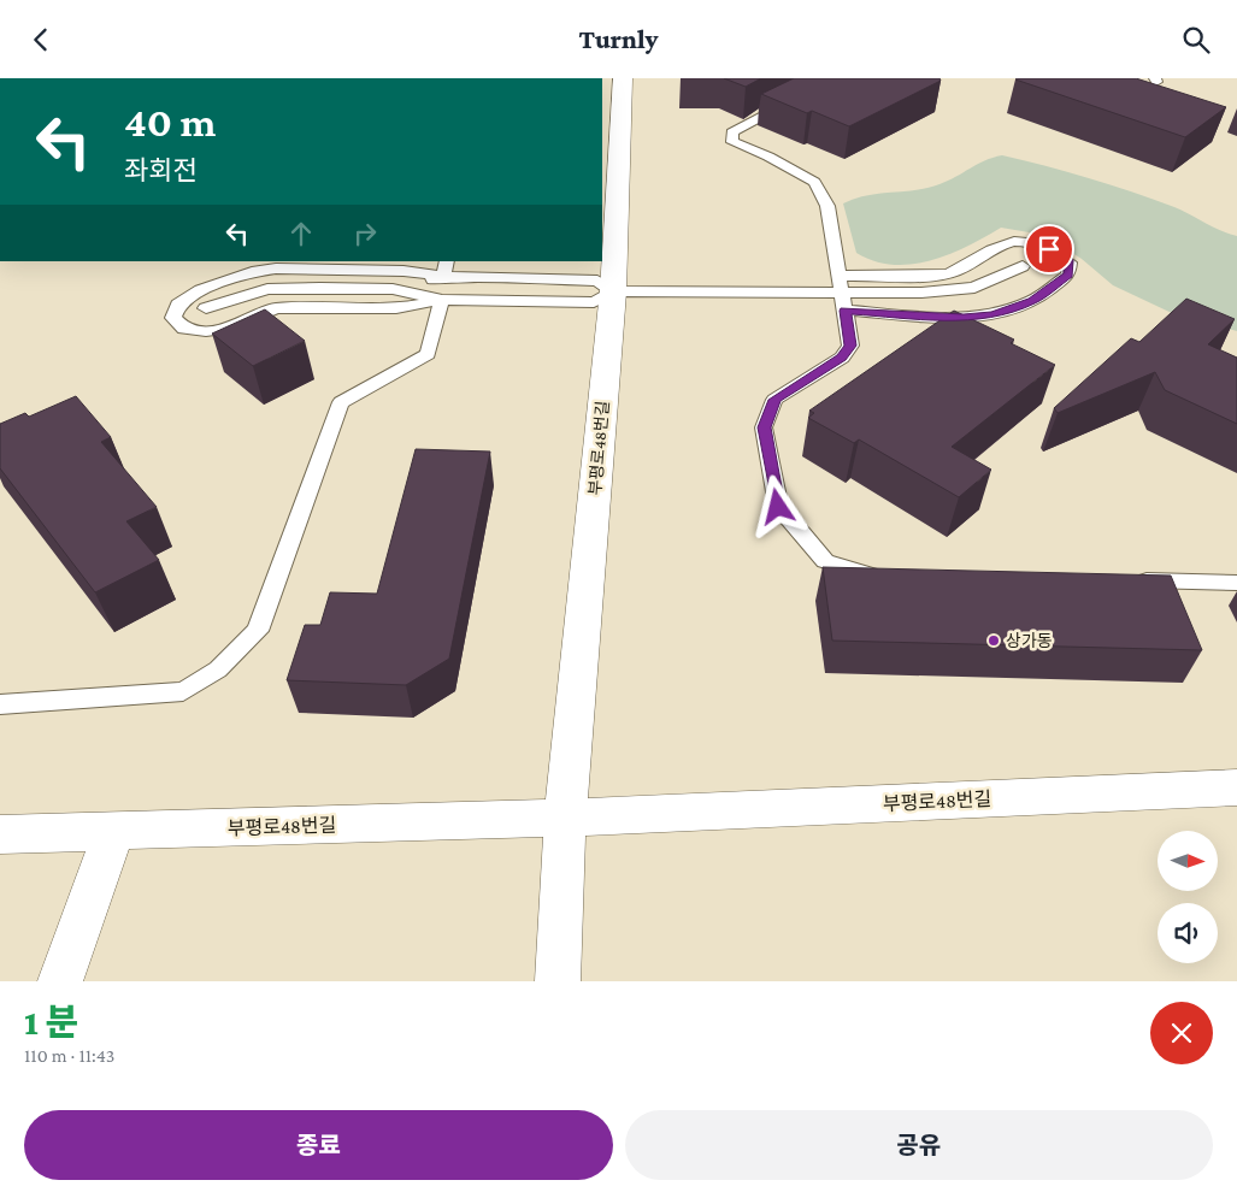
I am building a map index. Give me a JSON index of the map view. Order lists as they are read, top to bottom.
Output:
{
  "streets": {
    "street": ["부평로48번길"]
  },
  "places": ["상가동"],
  "north": "right",
  "page": {
    "header": "Turnly",
    "turn": ["40 m", "좌회전"],
    "heading": ["1 분", "110 m · 11:43"],
    "buttons": ["종료", "공유"]
  }
}
